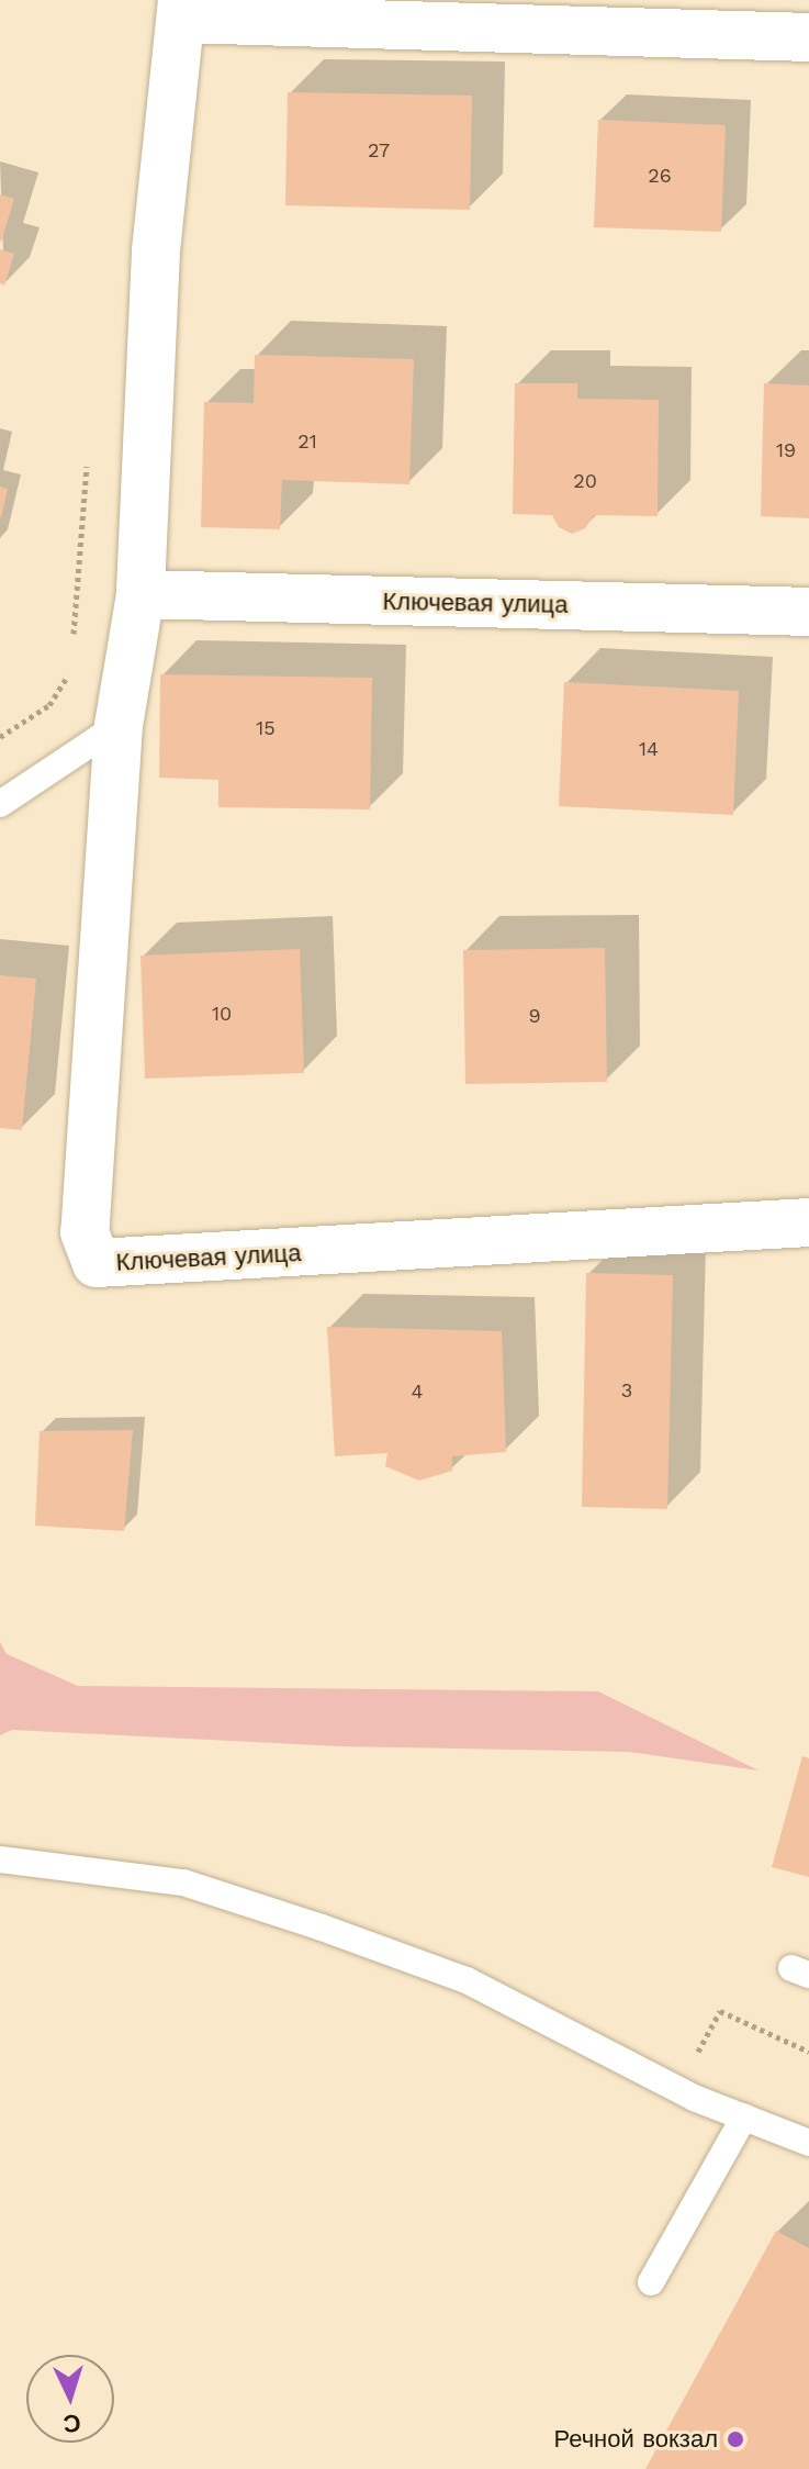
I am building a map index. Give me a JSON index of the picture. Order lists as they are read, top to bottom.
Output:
{
  "streets": {
    "street": ["Ключевая улица"]
  },
  "places": ["Речной вокзал"],
  "house_numbers": [
    "27",
    "26",
    "21",
    "19",
    "20",
    "15",
    "14",
    "10",
    "9",
    "3",
    "4"
  ],
  "north": "bottom"
}
